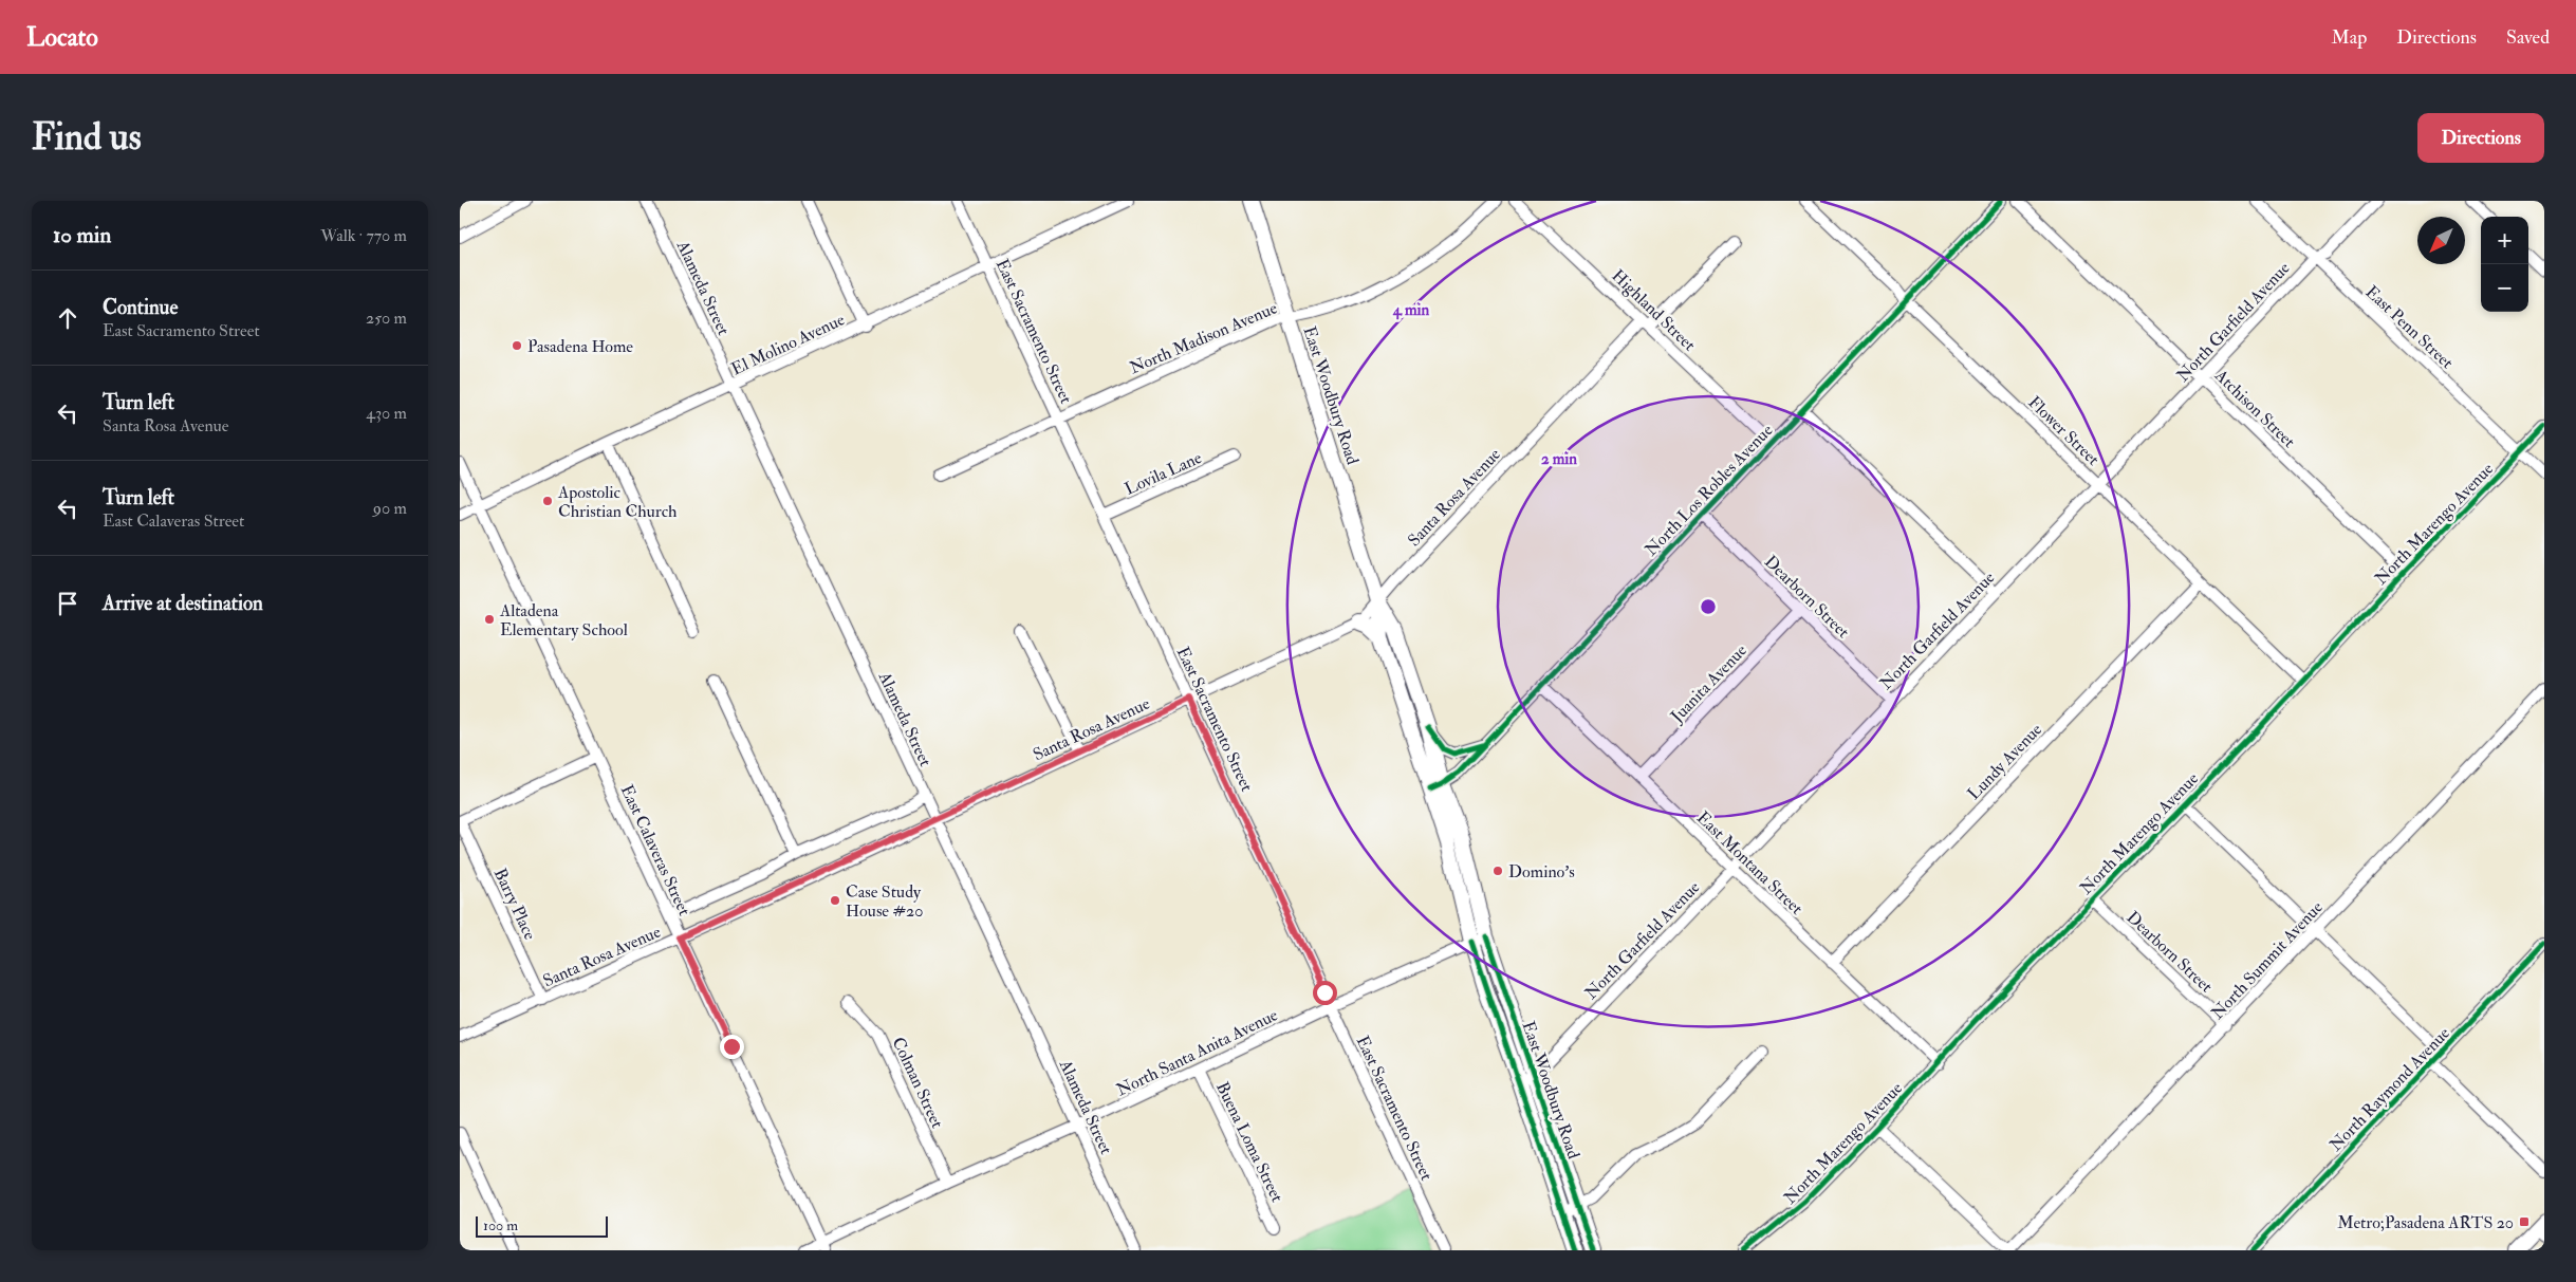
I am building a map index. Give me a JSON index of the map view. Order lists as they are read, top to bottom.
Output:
{
  "streets": {
    "main road": ["East Woodbury Road"],
    "street": [
      "Alameda Street",
      "Highland Street",
      "North Garfield Avenue",
      "East Penn Street",
      "East Sacramento Street",
      "North Madison Avenue",
      "El Molino Avenue",
      "Atchison Street",
      "Flower Street",
      "Lovila Lane",
      "North Los Robles Avenue",
      "Santa Rosa Avenue",
      "North Marengo Avenue",
      "Dearborn Street",
      "Juanita Avenue",
      "Lundy Avenue",
      "East Calaveras Street",
      "East Montana Street",
      "Barry Place",
      "North Summit Avenue",
      "North Santa Anita Avenue",
      "Colman Street",
      "North Raymond Avenue",
      "Buena Loma Street"
    ]
  },
  "crossings": [
    ["Alameda Street", "El Molino Avenue"],
    ["Alameda Street", "Santa Rosa Avenue"],
    ["Alameda Street", "North Santa Anita Avenue"],
    ["Highland Street", "North Los Robles Avenue"],
    ["Highland Street", "Santa Rosa Avenue"],
    ["North Garfield Avenue", "East Penn Street"],
    ["North Garfield Avenue", "East Woodbury Road"],
    ["North Garfield Avenue", "Atchison Street"],
    ["North Garfield Avenue", "Flower Street"],
    ["North Garfield Avenue", "Dearborn Street"],
    ["North Garfield Avenue", "East Montana Street"],
    ["East Penn Street", "North Marengo Avenue"],
    ["East Sacramento Street", "North Madison Avenue"],
    ["East Sacramento Street", "El Molino Avenue"],
    ["East Sacramento Street", "Lovila Lane"],
    ["East Sacramento Street", "Santa Rosa Avenue"],
    ["East Sacramento Street", "North Santa Anita Avenue"],
    ["North Madison Avenue", "East Woodbury Road"],
    ["El Molino Avenue", "East Calaveras Street"],
    ["East Woodbury Road", "North Los Robles Avenue"],
    ["East Woodbury Road", "Santa Rosa Avenue"],
    ["East Woodbury Road", "North Santa Anita Avenue"],
    ["Atchison Street", "North Marengo Avenue"],
    ["Flower Street", "North Los Robles Avenue"],
    ["Flower Street", "North Marengo Avenue"],
    ["Flower Street", "Lundy Avenue"],
    ["North Los Robles Avenue", "Dearborn Street"],
    ["North Los Robles Avenue", "East Montana Street"],
    ["Santa Rosa Avenue", "East Calaveras Street"],
    ["Santa Rosa Avenue", "Barry Place"],
    ["North Marengo Avenue", "Dearborn Street"],
    ["North Marengo Avenue", "East Montana Street"],
    ["Dearborn Street", "Juanita Avenue"],
    ["Dearborn Street", "North Summit Avenue"],
    ["Juanita Avenue", "East Montana Street"],
    ["Lundy Avenue", "East Montana Street"],
    ["East Calaveras Street", "North Santa Anita Avenue"],
    ["North Santa Anita Avenue", "Colman Street"],
    ["North Santa Anita Avenue", "Buena Loma Street"]
  ],
  "places": {
    "other": [
      "Pasadena Home",
      "Apostolic Christian Church",
      "Altadena Elementary School",
      "Domino's",
      "Case Study House #20"
    ],
    "transit": ["Metro;Pasadena ARTS 20"]
  },
  "scale_bar": "100 m",
  "north": "bottom left",
  "page": {
    "header": "Locato",
    "nav": ["Map", "Directions", "Saved"],
    "buttons": "Directions",
    "title": "Find us",
    "heading": ["10 min", "Walk · 770 m"],
    "map_buttons": ["+", "−"],
    "list": [
      ["Continue", "East Sacramento Street", "250 m"],
      ["Turn left", "Santa Rosa Avenue", "430 m"],
      ["Turn left", "East Calaveras Street", "90 m"],
      "Arrive at destination"
    ],
    "scale": "100 m"
  },
  "rings": ["4 min", "2 min"]
}
